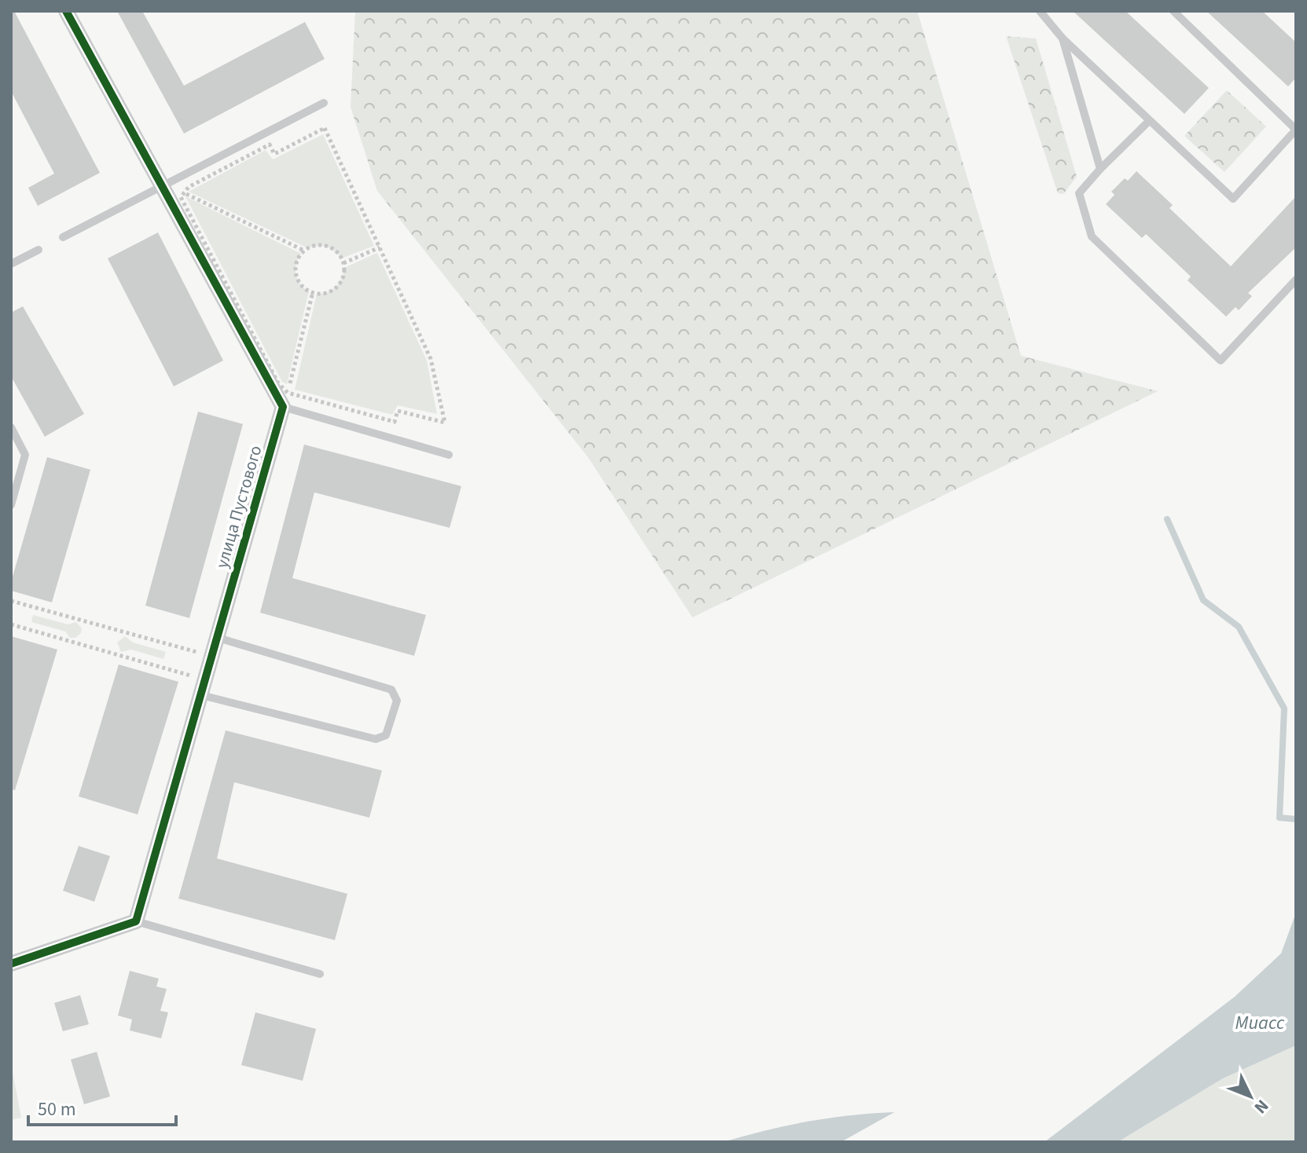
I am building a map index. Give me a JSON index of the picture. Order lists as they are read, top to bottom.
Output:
{
  "streets": {
    "street": ["улица Пустового"]
  },
  "water": ["Миасс"],
  "scale_bar": "50 m",
  "north": "bottom right"
}
